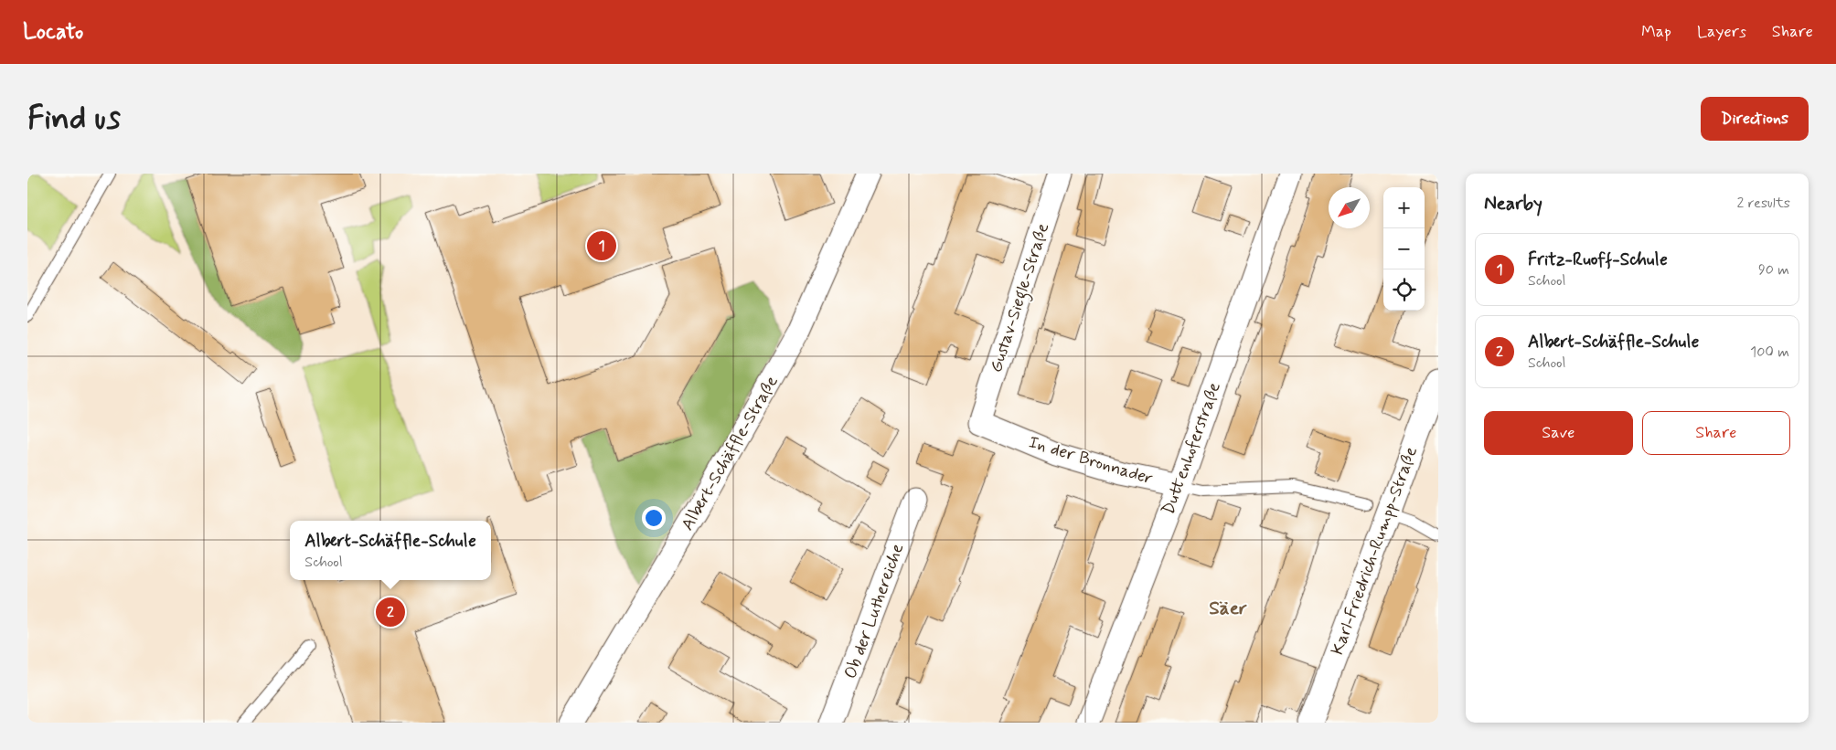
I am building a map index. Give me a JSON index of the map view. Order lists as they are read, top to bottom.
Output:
{
  "streets": {
    "street": [
      "Gustav-Siegle-Straße",
      "Duttenhoferstraße",
      "Albert-Schäffle-Straße",
      "In der Bronnader",
      "Karl-Friedrich-Rumpp-Straße",
      "Ob der Luthereiche"
    ]
  },
  "crossings": [
    ["Gustav-Siegle-Straße", "In der Bronnader"],
    ["Duttenhoferstraße", "In der Bronnader"]
  ],
  "districts": ["Säer"],
  "north": "bottom left",
  "page": {
    "header": "Locato",
    "nav": ["Map", "Layers", "Share"],
    "buttons": [
      "Directions",
      ["Save", "Share"]
    ],
    "title": "Find us",
    "heading": ["Nearby", "2 results"],
    "map_buttons": ["+", "−"],
    "pins": ["1", "2"],
    "list": [
      {
        "mark": "1",
        "name": "Fritz-Ruoff-Schule",
        "note": "School",
        "value": "90 m"
      },
      {
        "mark": "2",
        "name": "Albert-Schäffle-Schule",
        "note": "School",
        "value": "100 m"
      }
    ],
    "popup": ["Albert-Schäffle-Schule", "School"]
  }
}
